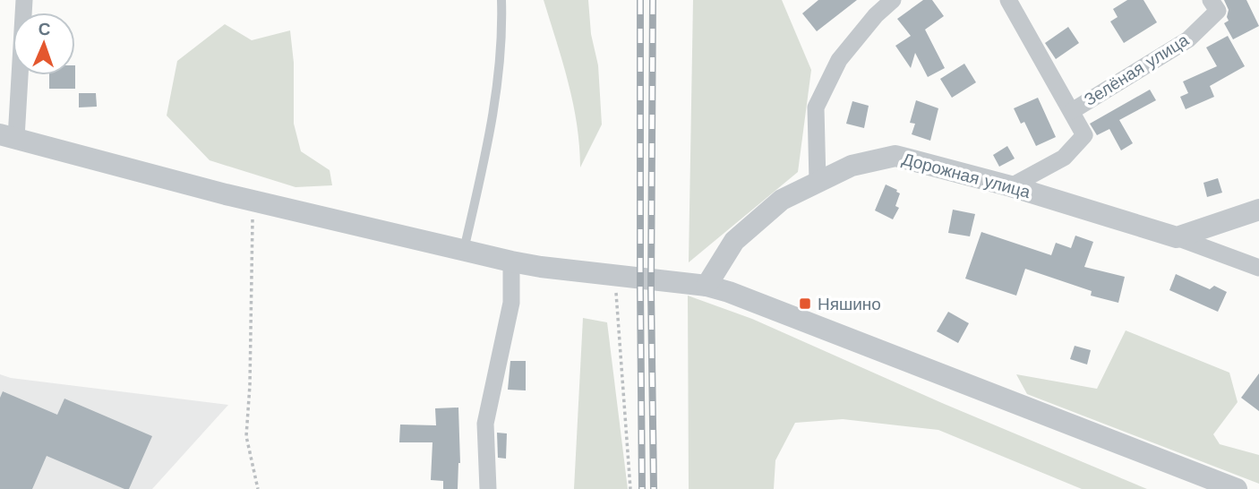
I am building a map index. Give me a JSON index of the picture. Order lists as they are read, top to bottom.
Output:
{
  "streets": {
    "street": ["Зелёная улица", "Дорожная улица"]
  },
  "places": {
    "transit": ["Няшино"]
  },
  "north": "top"
}
